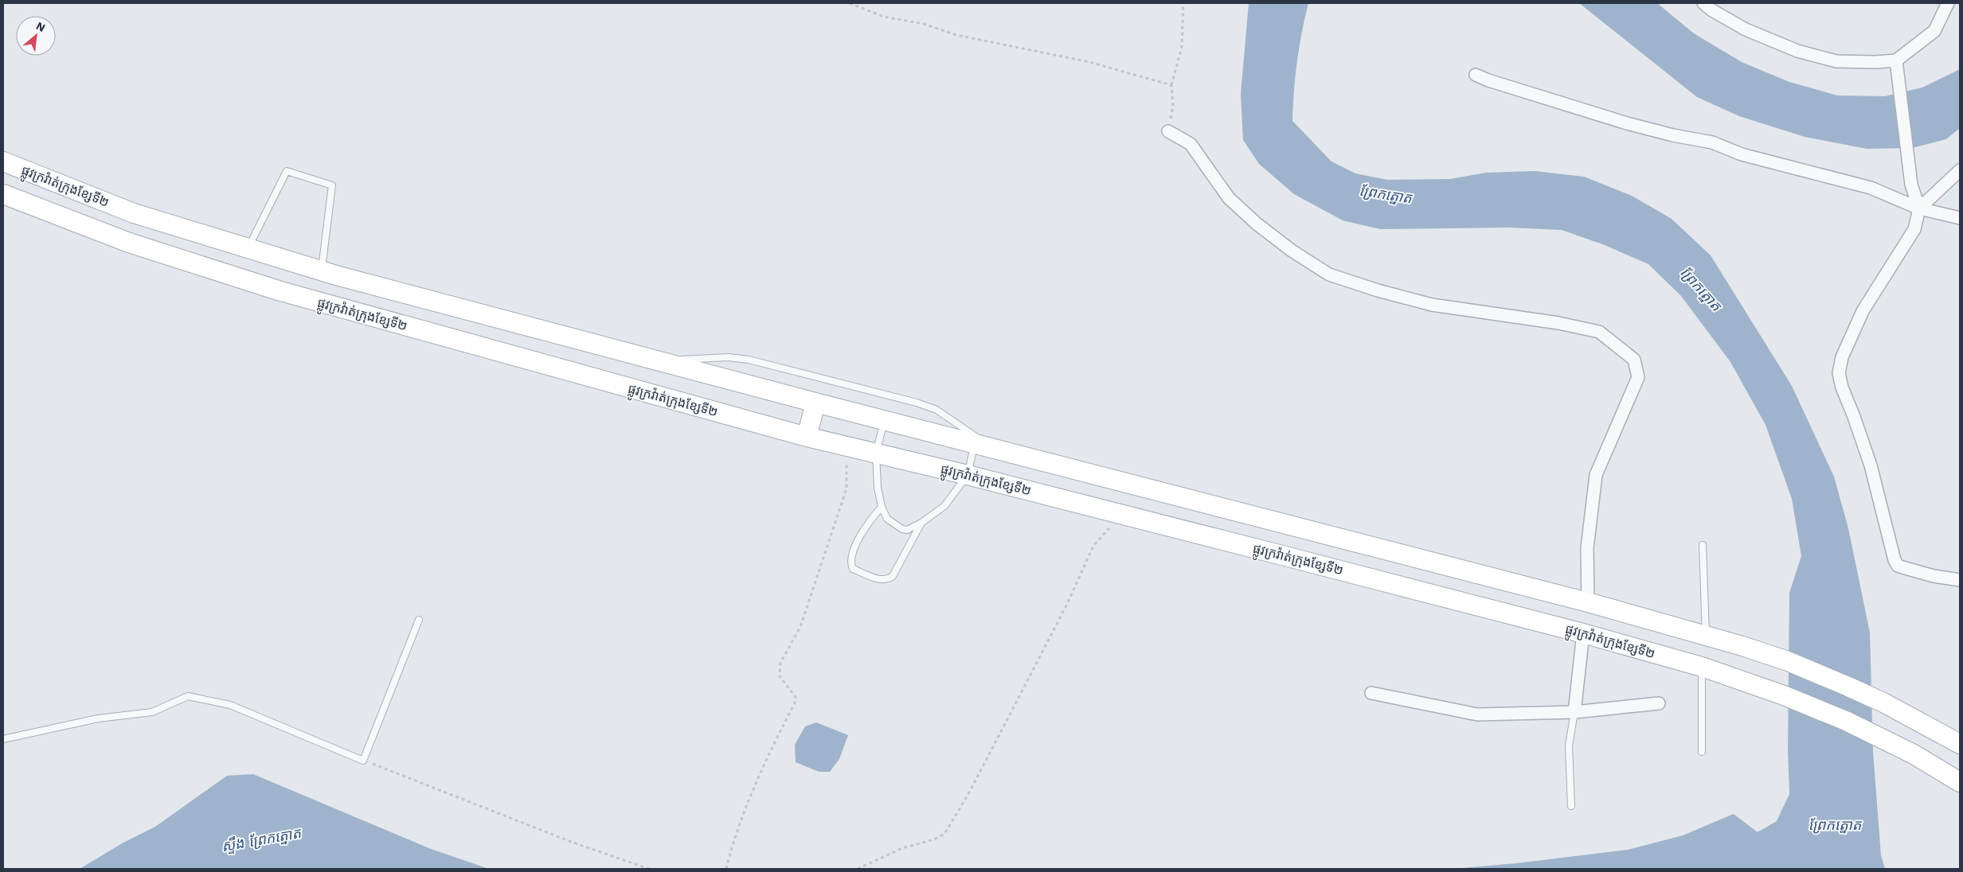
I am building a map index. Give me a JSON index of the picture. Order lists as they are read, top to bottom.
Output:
{
  "streets": {
    "main road": ["ផ្លូវក្រវ៉ាត់ក្រុងខ្សែទី២"]
  },
  "water": ["ព្រែកត្នោត", "ស្ទឹង ព្រែកត្នោត"],
  "north": "top right"
}
